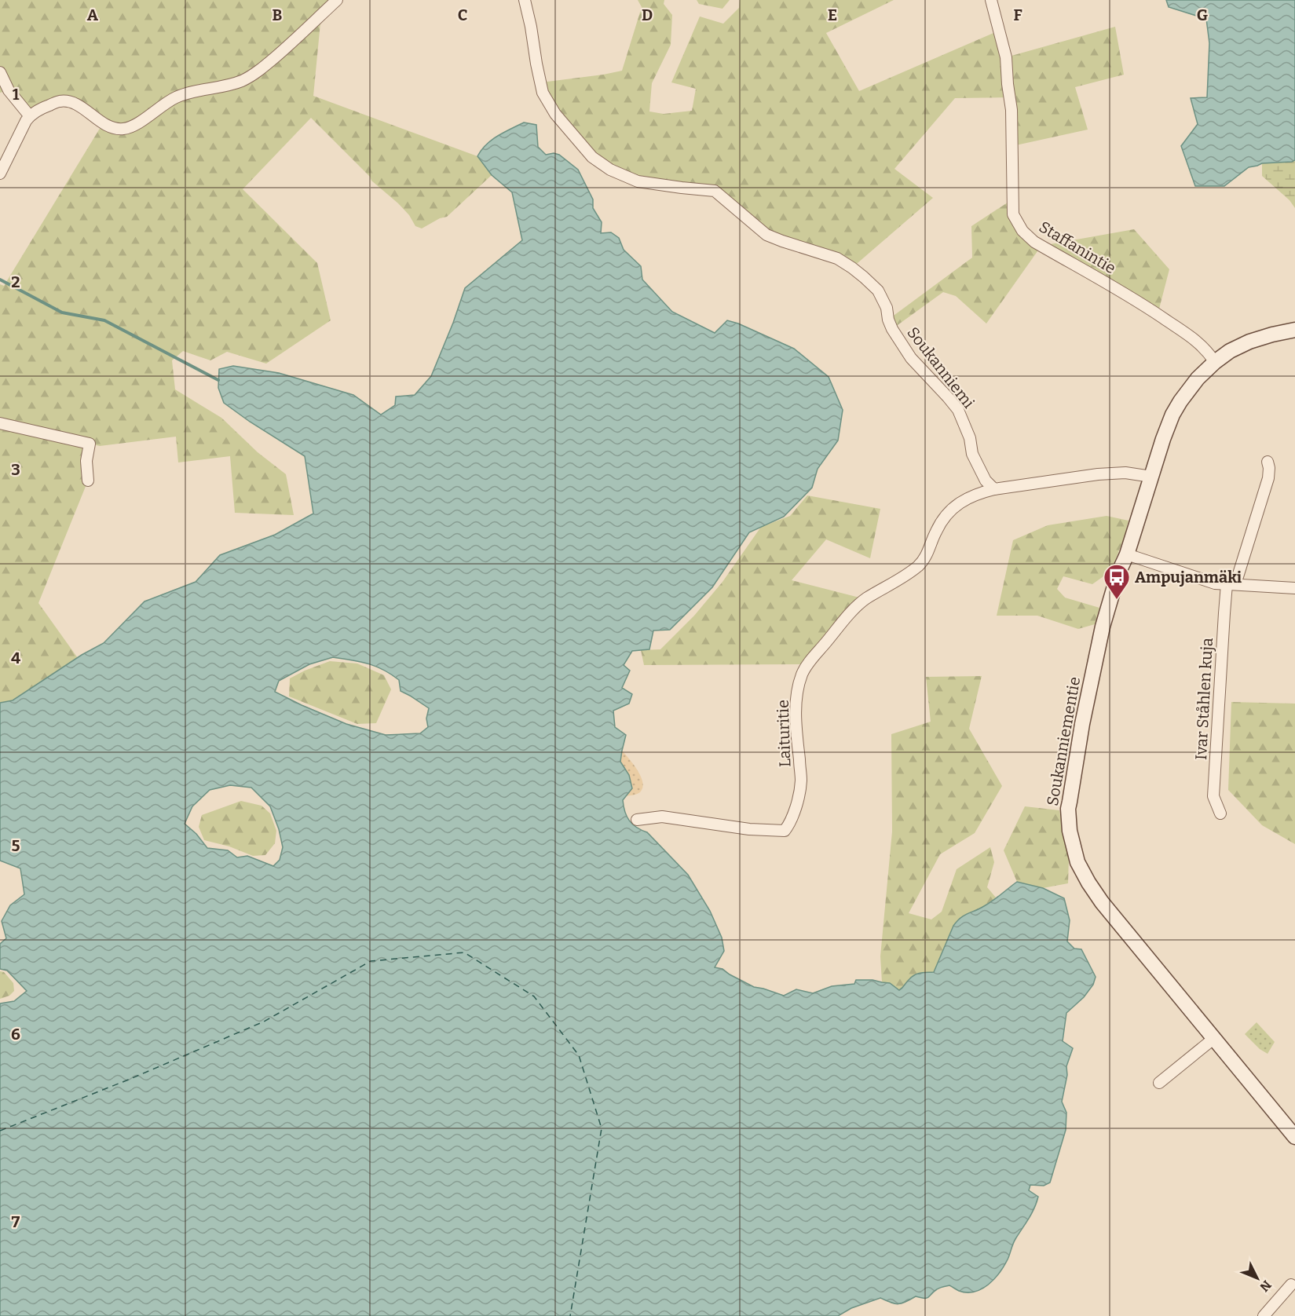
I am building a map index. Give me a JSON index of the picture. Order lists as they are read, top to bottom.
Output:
{
  "streets": {
    "street": [
      "Staffanintie",
      "Soukanniemi",
      "Ivar Ståhlen kuja",
      "Laituritie",
      "Soukanniementie"
    ]
  },
  "crossings": [
    ["Staffanintie", "Soukanniementie"],
    ["Soukanniemi", "Laituritie"]
  ],
  "places": {
    "bus stop": ["Ampujanmäki"]
  },
  "north": "bottom right",
  "grid": {
    "columns": [
      "A",
      "B",
      "C",
      "D",
      "E",
      "F",
      "G"
    ],
    "rows": [
      "1",
      "2",
      "3",
      "4",
      "5",
      "6",
      "7"
    ]
  }
}
